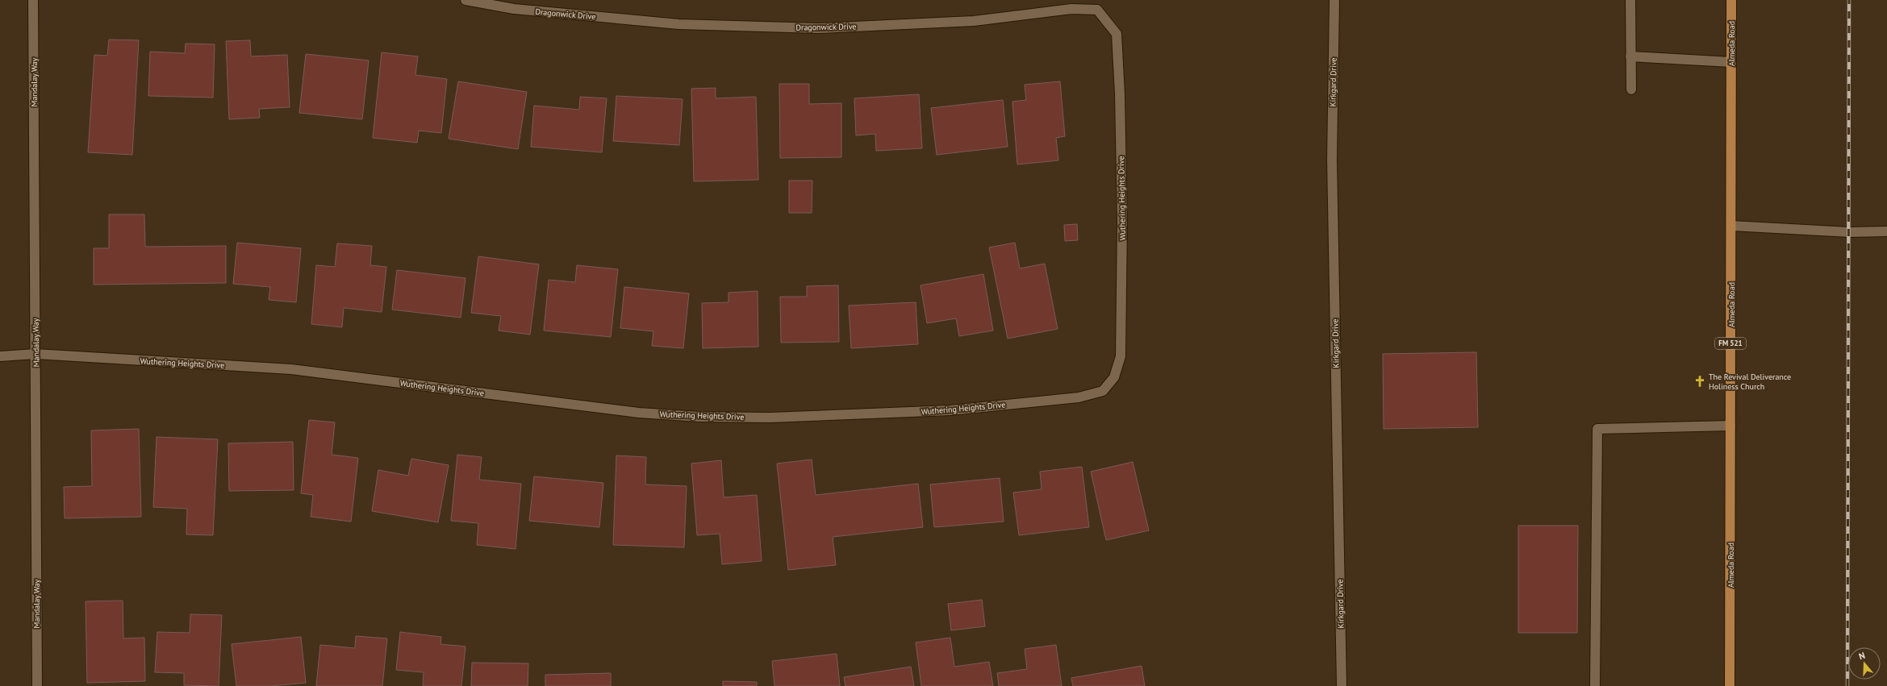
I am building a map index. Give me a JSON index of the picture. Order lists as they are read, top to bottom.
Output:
{
  "streets": {
    "main road": ["Almeda Road", "FM 521"],
    "street": [
      "Dragonwick Drive",
      "Mandalay Way",
      "Kirkgard Drive",
      "Wuthering Heights Drive"
    ]
  },
  "crossings": [
    ["Dragonwick Drive", "Wuthering Heights Drive"],
    ["Mandalay Way", "Wuthering Heights Drive"]
  ],
  "places": {
    "church": ["The Revival Deliverance Holiness Church"]
  },
  "north": "top"
}
